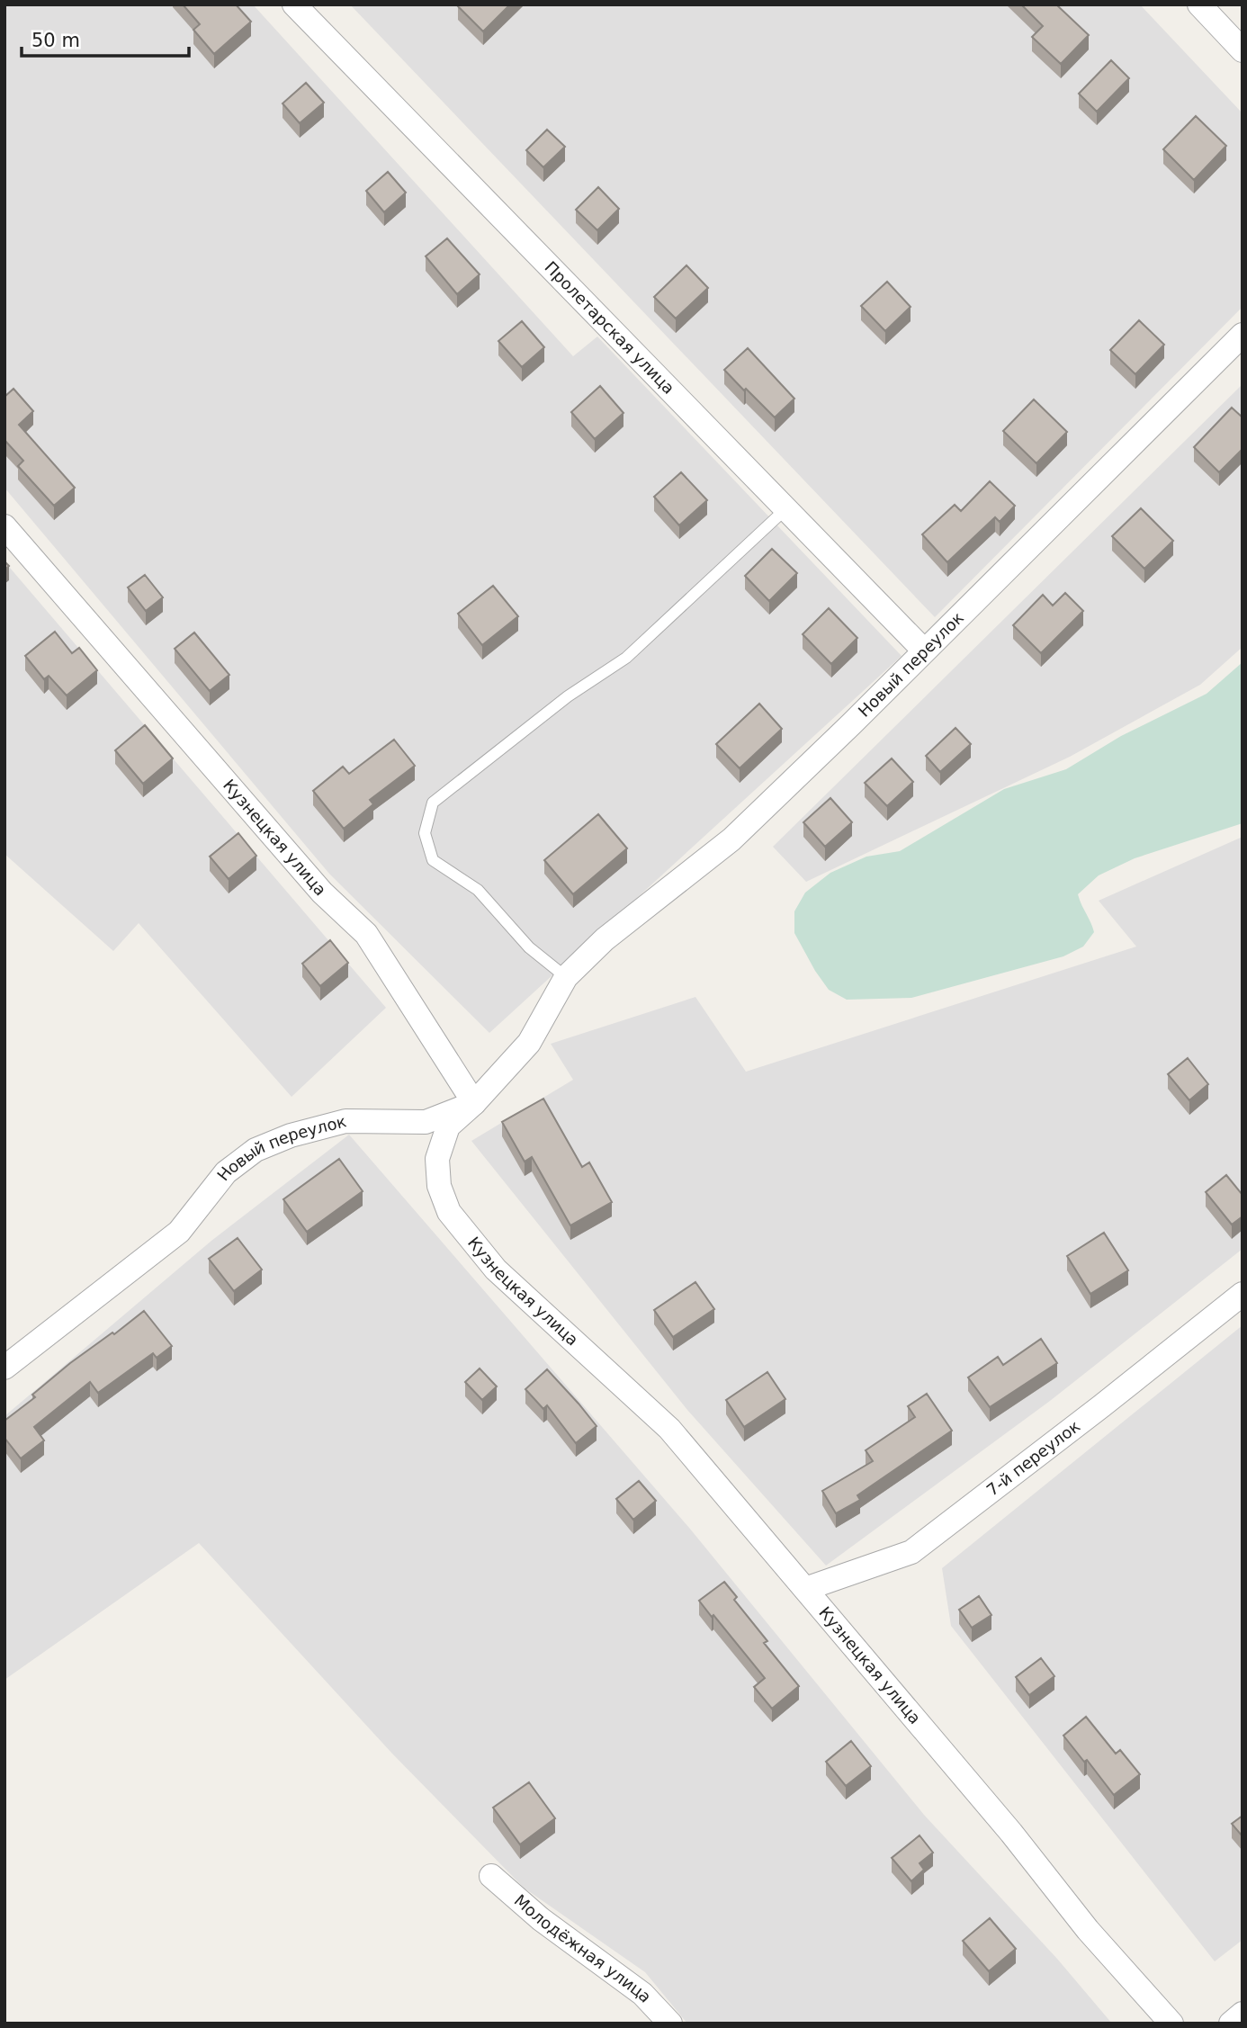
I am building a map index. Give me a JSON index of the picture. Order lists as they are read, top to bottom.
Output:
{
  "streets": {
    "street": [
      "Пролетарская улица",
      "Новый переулок",
      "Кузнецкая улица",
      "7-й переулок",
      "Молодёжная улица"
    ]
  },
  "crossings": [
    ["Пролетарская улица", "Новый переулок"],
    ["Новый переулок", "Кузнецкая улица"],
    ["Кузнецкая улица", "7-й переулок"]
  ],
  "scale_bar": "50 m"
}
